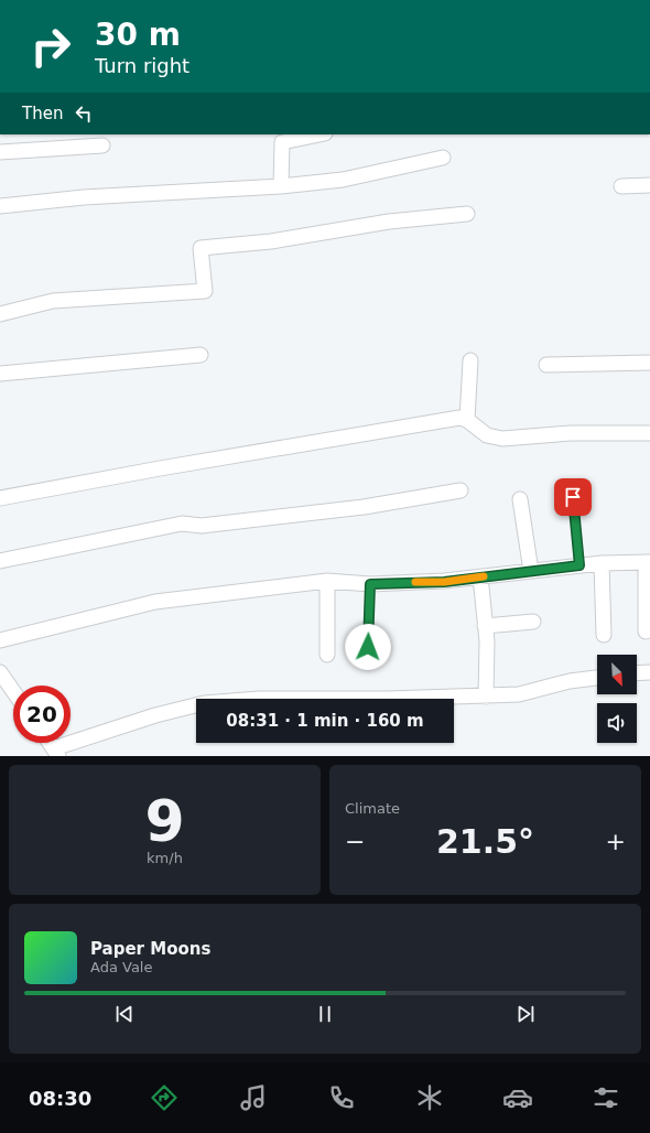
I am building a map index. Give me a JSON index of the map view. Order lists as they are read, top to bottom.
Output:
{
  "north": "bottom right",
  "page": {
    "turn": ["30 m", "Turn right"],
    "then": "Then",
    "limit": "20",
    "trip": "08:31 · 1 min · 160 m",
    "tile": [
      ["9", "km/h"],
      "Climate"
    ],
    "heat": ["−", "21.5°", "+"],
    "song": ["Paper Moons", "Ada Vale"],
    "tabs": "08:30"
  }
}
